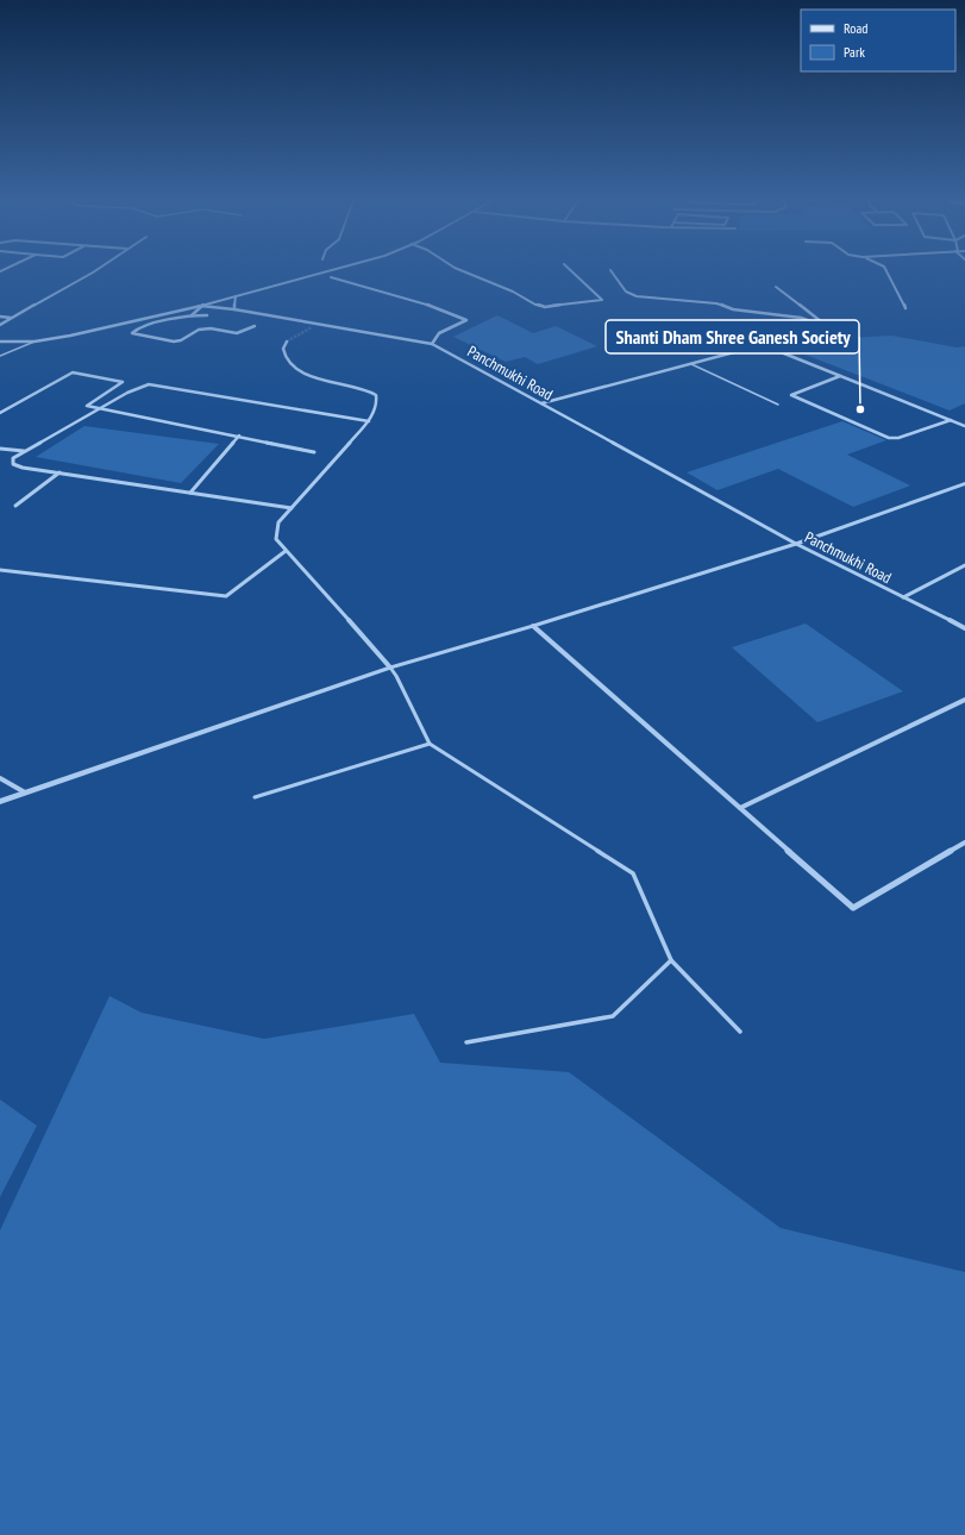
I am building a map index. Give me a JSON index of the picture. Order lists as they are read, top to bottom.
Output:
{
  "streets": {
    "street": ["Panchmukhi Road"]
  },
  "places": ["Shanti Dham Shree Ganesh Society"],
  "legend": ["Road", "Park"]
}
